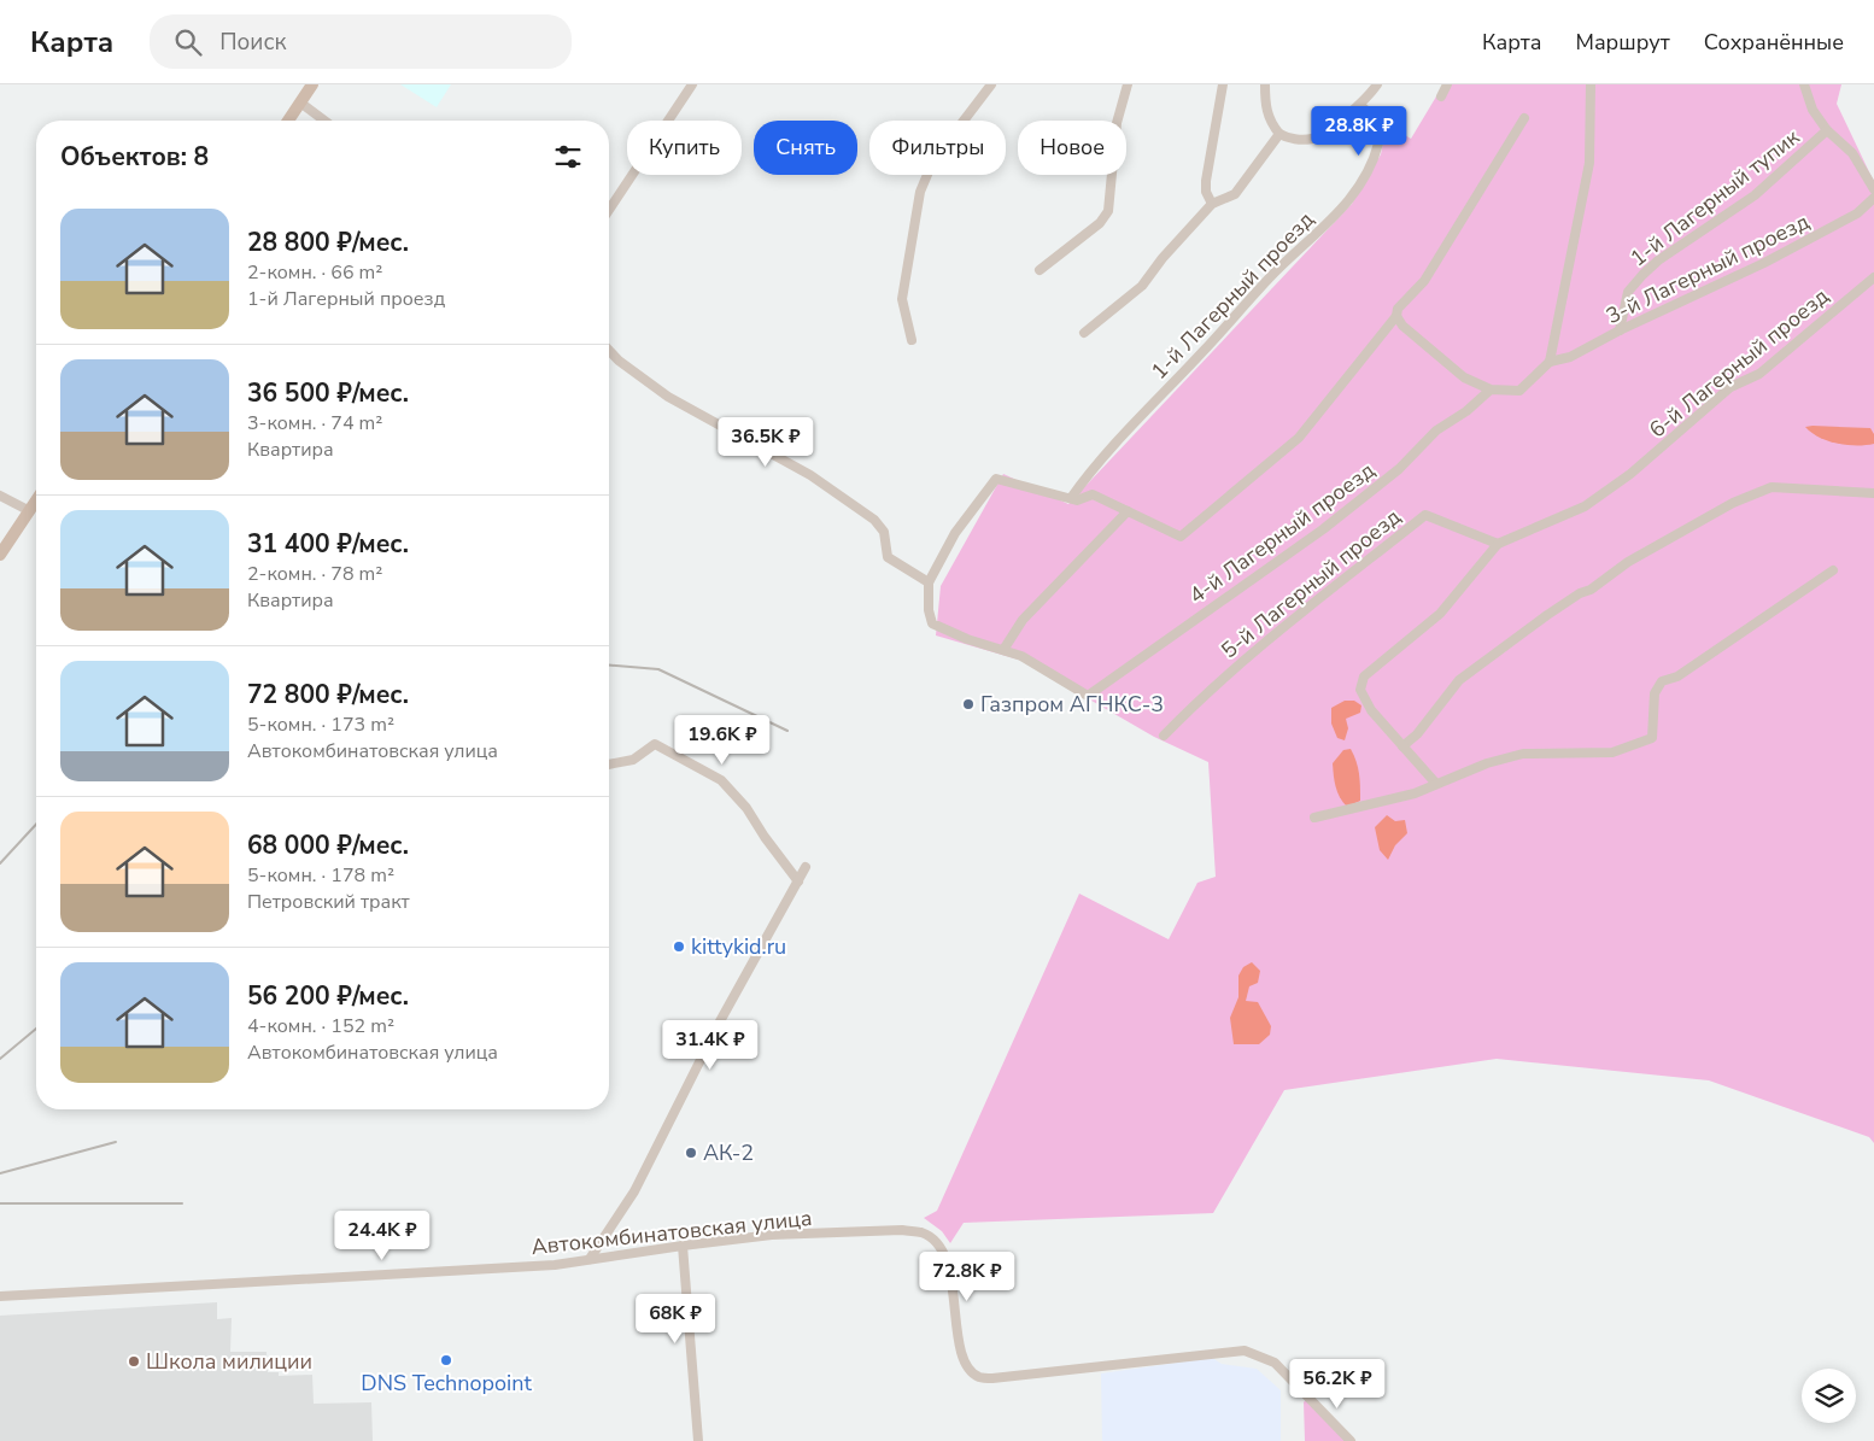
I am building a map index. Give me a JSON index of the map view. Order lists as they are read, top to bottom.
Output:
{
  "streets": {
    "street": [
      "1-й Лагерный тупик",
      "3-й Лагерный проезд",
      "1-й Лагерный проезд",
      "6-й Лагерный проезд",
      "4-й Лагерный проезд",
      "5-й Лагерный проезд",
      "Автокомбинатовская улица"
    ]
  },
  "crossings": [
    ["1-й Лагерный тупик", "3-й Лагерный проезд"],
    ["6-й Лагерный проезд", "5-й Лагерный проезд"]
  ],
  "places": [
    "Газпром АГНКС-3",
    "kittykid.ru",
    "АК-2",
    "DNS Technopoint",
    "Школа милиции"
  ],
  "page": {
    "header": "Карта",
    "search": "Поиск",
    "nav": ["Карта", "Маршрут", "Сохранённые"],
    "price": [
      "28.8K ₽",
      "36.5K ₽",
      "19.6K ₽",
      "31.4K ₽",
      "24.4K ₽",
      "72.8K ₽",
      "68K ₽",
      "56.2K ₽"
    ],
    "chip": [
      "Купить",
      "Снять",
      "Фильтры",
      "Новое"
    ],
    "heading": "Объектов: 8",
    "list": [
      {
        "name": "28 800 ₽/мес.",
        "note": "2-комн. · 66 m² · 1-й Лагерный проезд"
      },
      {
        "name": "36 500 ₽/мес.",
        "note": "3-комн. · 74 m² · Квартира"
      },
      {
        "name": "31 400 ₽/мес.",
        "note": "2-комн. · 78 m² · Квартира"
      },
      {
        "name": "72 800 ₽/мес.",
        "note": "5-комн. · 173 m² · Автокомбинатовская улица"
      },
      {
        "name": "68 000 ₽/мес.",
        "note": "5-комн. · 178 m² · Петровский тракт"
      },
      {
        "name": "56 200 ₽/мес.",
        "note": "4-комн. · 152 m² · Автокомбинатовская улица"
      }
    ]
  }
}
